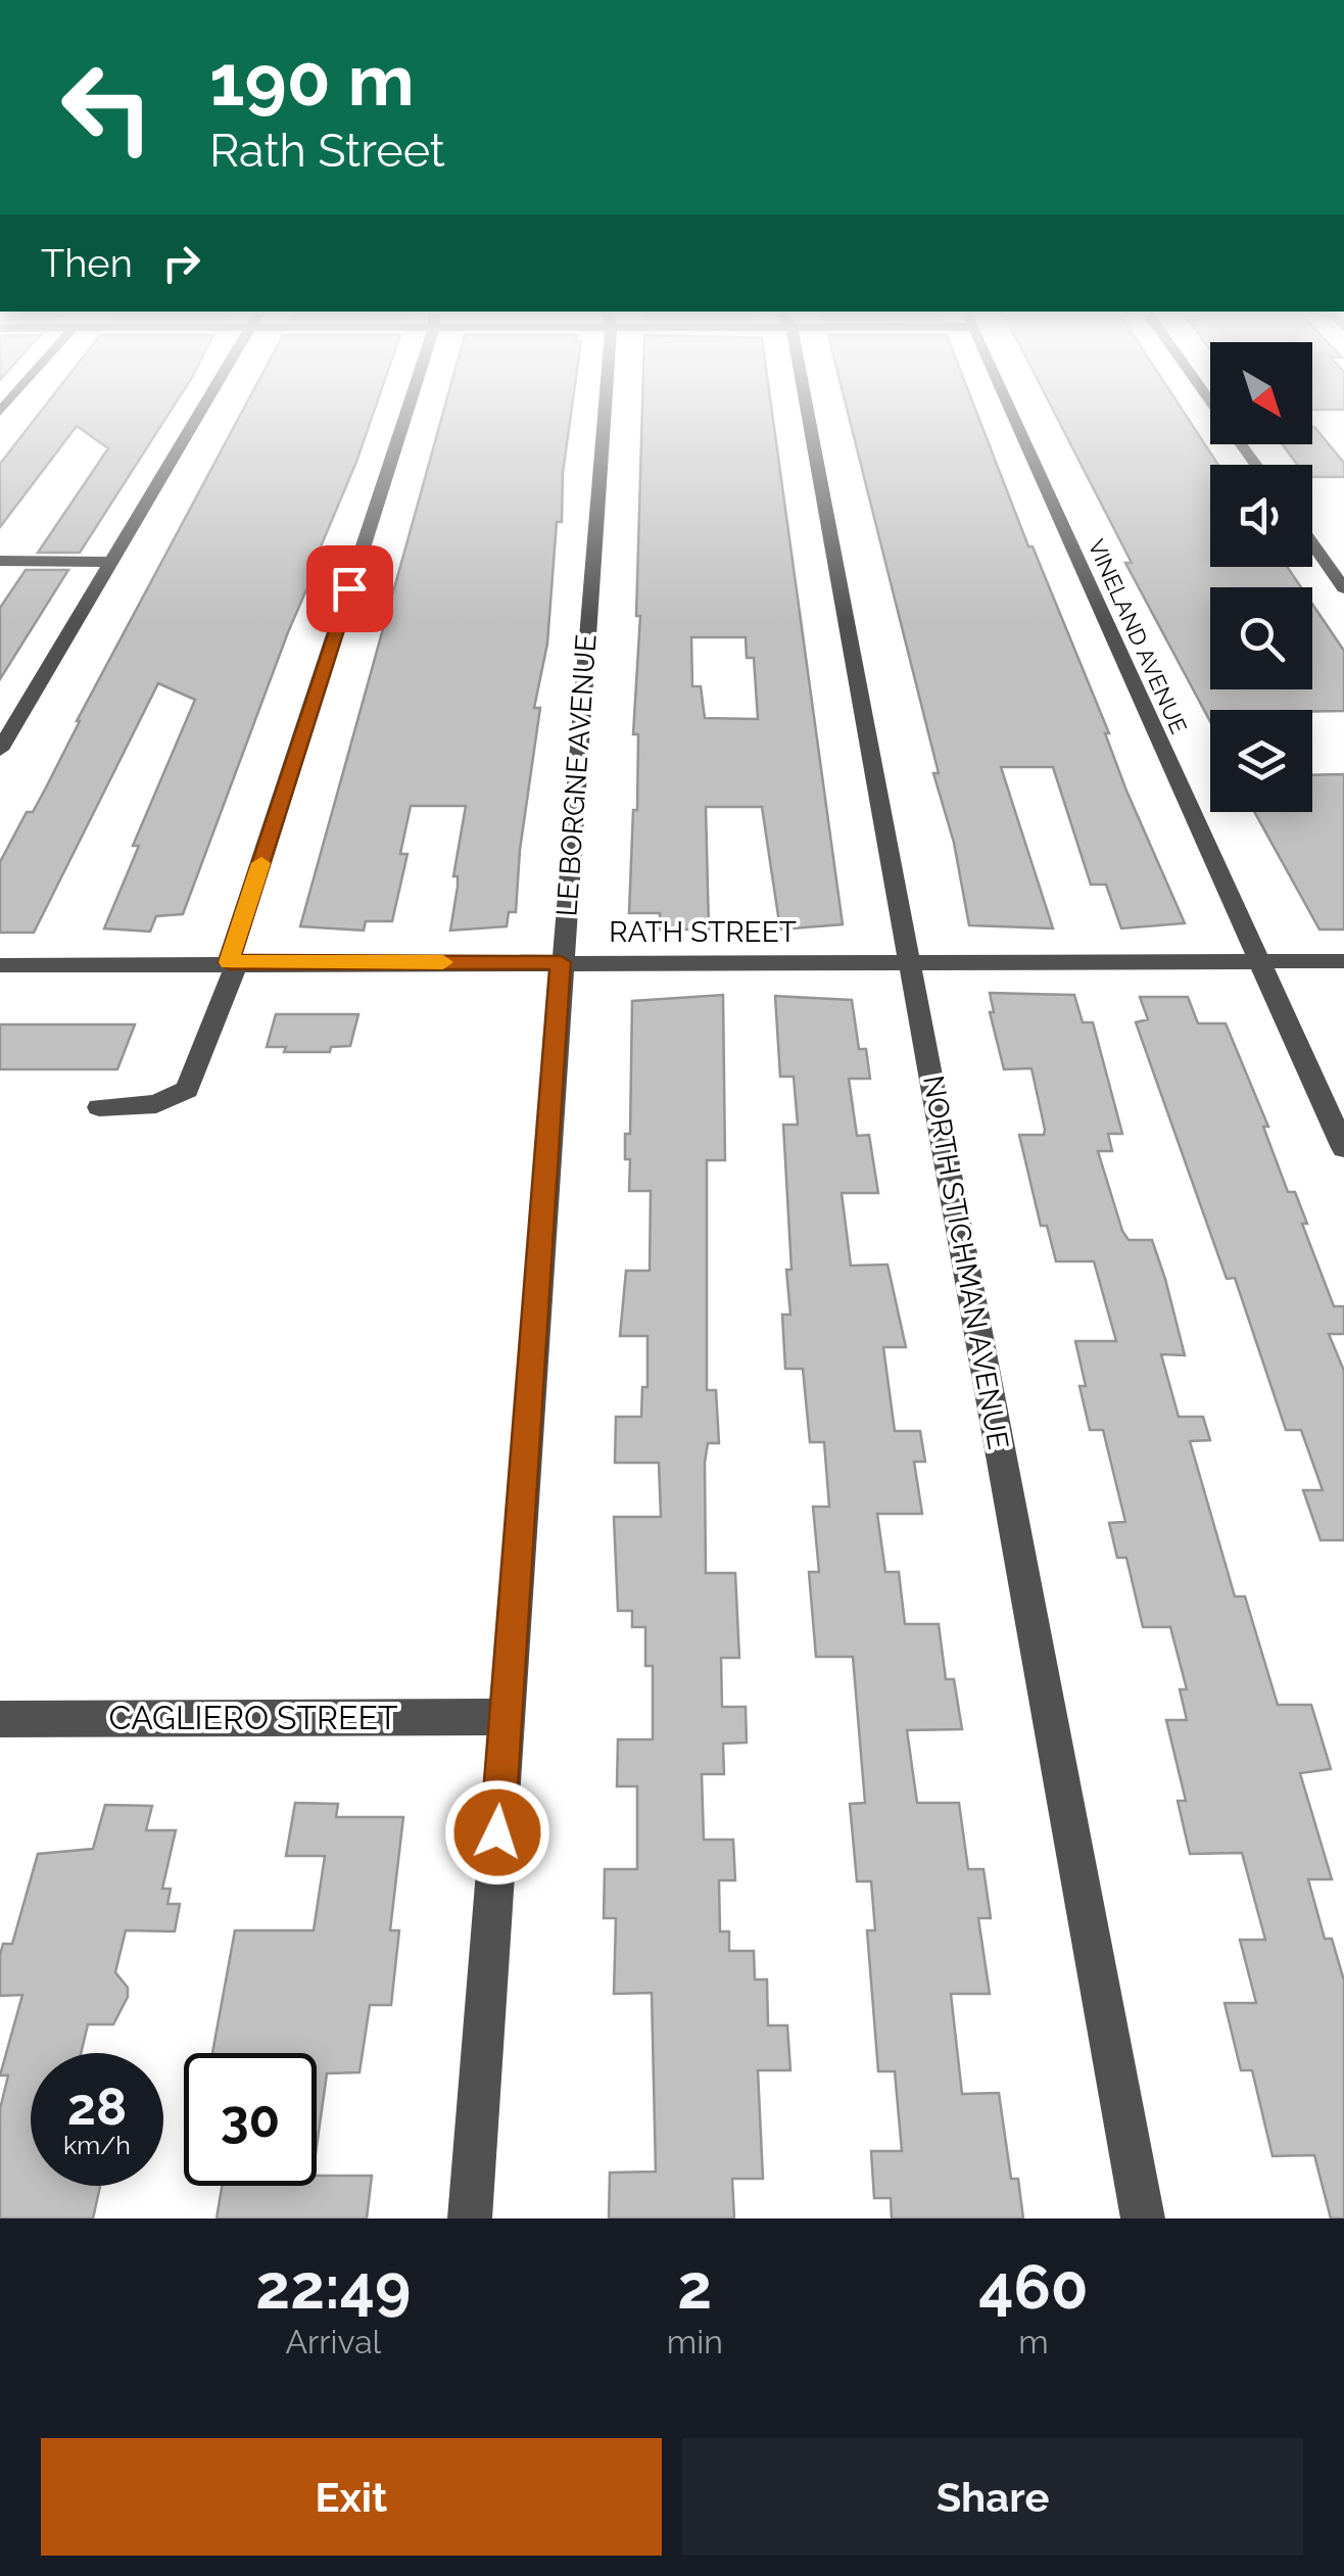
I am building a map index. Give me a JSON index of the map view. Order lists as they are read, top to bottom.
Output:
{
  "streets": {
    "street": [
      "VINELAND AVENUE",
      "LE BORGNE AVENUE",
      "RATH STREET",
      "NORTH STICHMAN AVENUE",
      "CAGLIERO STREET"
    ]
  },
  "crossings": [
    ["VINELAND AVENUE", "RATH STREET"],
    ["LE BORGNE AVENUE", "RATH STREET"],
    ["LE BORGNE AVENUE", "CAGLIERO STREET"],
    ["RATH STREET", "NORTH STICHMAN AVENUE"]
  ],
  "north": "bottom right",
  "page": {
    "turn": ["190 m", "Rath Street"],
    "then": "Then",
    "speed": "28 km/h",
    "limit": "30",
    "eta": [
      "22:49",
      "Arrival",
      "2",
      "min",
      "460",
      "m"
    ],
    "buttons": ["Exit", "Share"]
  }
}
